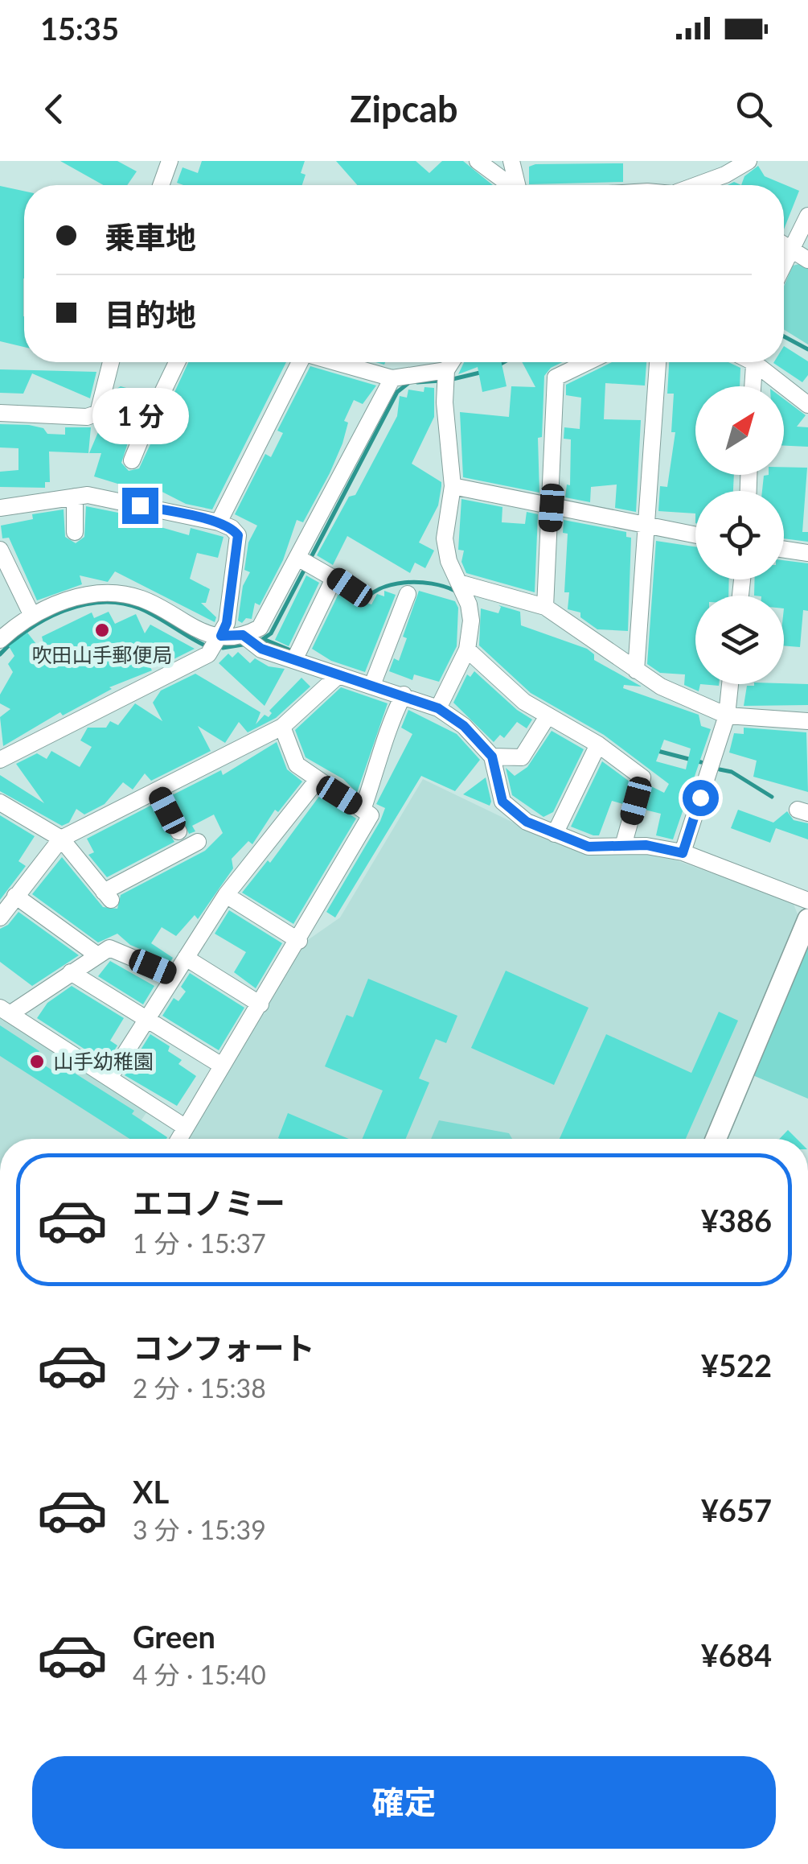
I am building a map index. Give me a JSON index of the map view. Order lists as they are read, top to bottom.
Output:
{
  "places": ["吹田山手郵便局", "山手幼稚園"],
  "north": "top right",
  "page": {
    "status": "15:35",
    "header": "Zipcab",
    "banner": ["乗車地", "目的地"],
    "bubble": "1 分",
    "list": [
      {
        "name": "エコノミー",
        "note": "1 分 · 15:37",
        "value": "¥386"
      },
      {
        "name": "コンフォート",
        "note": "2 分 · 15:38",
        "value": "¥522"
      },
      {
        "name": "XL",
        "note": "3 分 · 15:39",
        "value": "¥657"
      },
      {
        "name": "Green",
        "note": "4 分 · 15:40",
        "value": "¥684"
      }
    ],
    "buttons": "確定"
  }
}
